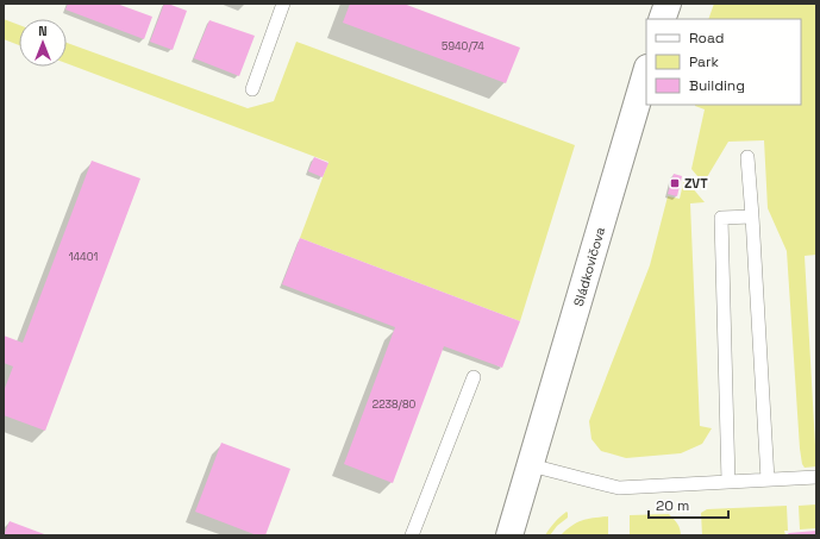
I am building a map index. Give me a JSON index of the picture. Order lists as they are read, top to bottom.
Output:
{
  "streets": {
    "main road": ["Sládkovičova"]
  },
  "places": {
    "transit": ["ZVT"]
  },
  "house_numbers": ["5940/74", "14401", "2238/80"],
  "legend": ["Road", "Park", "Building"],
  "scale_bar": "20 m",
  "north": "top"
}
